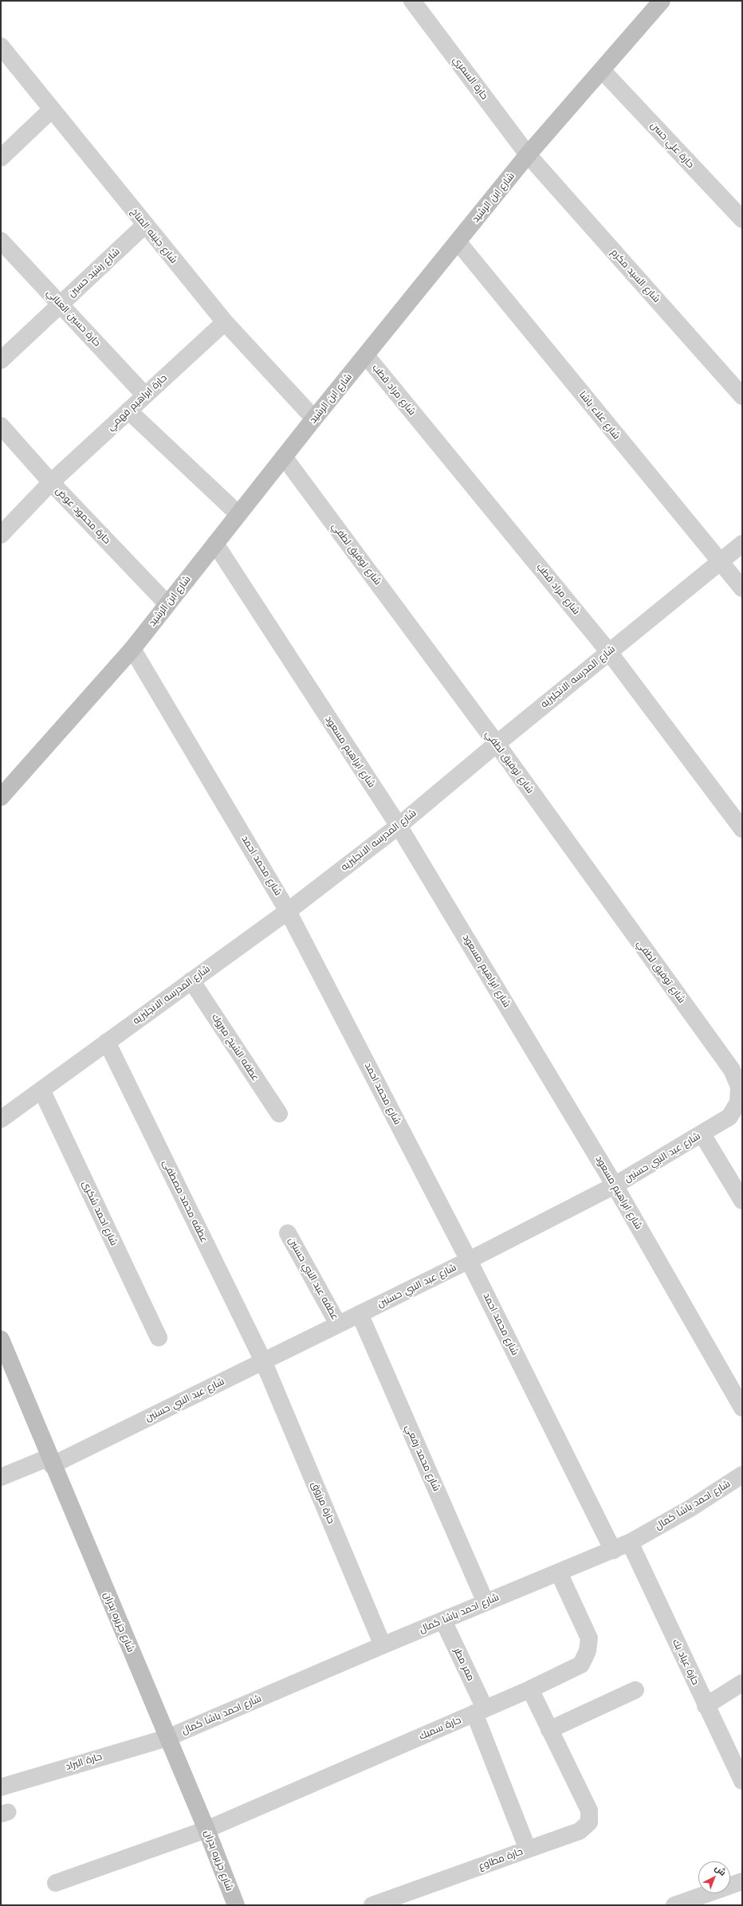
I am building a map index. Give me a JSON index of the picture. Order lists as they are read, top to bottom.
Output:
{
  "streets": {
    "street": [
      "حارة السمري",
      "حارة علي حسن",
      "شارع ابن الرشيد",
      "شارع جنينه المناخ",
      "شارع رشيد حسين",
      "شارع السيد مكرم",
      "حارة حسين العناني",
      "شارع مراد قطب",
      "حارة ابراهيم فهمي",
      "شارع علاء باشا",
      "حارة محمود عوض",
      "شارع توفيق لطفي",
      "شارع المدرسه الانجليزيه",
      "شارع ابراهيم مسعود",
      "شارع محمد احمد",
      "عطفه الشيخ مبروك",
      "شارع عبد النبي حسنين",
      "عطفه محمد مصطفى",
      "شارع احمد شكرى",
      "عطفه عبد النبي حسنين",
      "شارع محمد رفعي",
      "حارة مرزوق",
      "شارع احمد باشا كمال",
      "شارع جزيره بدران",
      "حارة عياد بك",
      "ممر مطر",
      "حارة سمبك",
      "حارة البراد",
      "حارة مطاوع"
    ]
  },
  "crossings": [
    ["حارة السمري", "شارع ابن الرشيد"],
    ["حارة السمري", "شارع السيد مكرم"],
    ["حارة علي حسن", "شارع ابن الرشيد"],
    ["شارع ابن الرشيد", "شارع جنينه المناخ"],
    ["شارع ابن الرشيد", "شارع السيد مكرم"],
    ["شارع ابن الرشيد", "شارع مراد قطب"],
    ["شارع ابن الرشيد", "شارع علاء باشا"],
    ["شارع ابن الرشيد", "حارة محمود عوض"],
    ["شارع ابن الرشيد", "شارع توفيق لطفي"],
    ["شارع ابن الرشيد", "شارع ابراهيم مسعود"],
    ["شارع ابن الرشيد", "شارع محمد احمد"],
    ["شارع جنينه المناخ", "شارع رشيد حسين"],
    ["شارع جنينه المناخ", "حارة ابراهيم فهمي"],
    ["شارع رشيد حسين", "حارة حسين العناني"],
    ["حارة حسين العناني", "حارة ابراهيم فهمي"],
    ["شارع مراد قطب", "شارع المدرسه الانجليزيه"],
    ["حارة ابراهيم فهمي", "حارة محمود عوض"],
    ["شارع علاء باشا", "شارع المدرسه الانجليزيه"],
    ["شارع توفيق لطفي", "شارع المدرسه الانجليزيه"],
    ["شارع توفيق لطفي", "شارع عبد النبي حسنين"],
    ["شارع المدرسه الانجليزيه", "شارع ابراهيم مسعود"],
    ["شارع المدرسه الانجليزيه", "شارع محمد احمد"],
    ["شارع المدرسه الانجليزيه", "عطفه الشيخ مبروك"],
    ["شارع المدرسه الانجليزيه", "عطفه محمد مصطفى"],
    ["شارع المدرسه الانجليزيه", "شارع احمد شكرى"],
    ["شارع ابراهيم مسعود", "شارع عبد النبي حسنين"],
    ["شارع محمد احمد", "شارع عبد النبي حسنين"],
    ["شارع محمد احمد", "شارع احمد باشا كمال"],
    ["شارع عبد النبي حسنين", "عطفه محمد مصطفى"],
    ["شارع عبد النبي حسنين", "عطفه عبد النبي حسنين"],
    ["شارع عبد النبي حسنين", "شارع محمد رفعي"],
    ["شارع عبد النبي حسنين", "حارة مرزوق"],
    ["شارع عبد النبي حسنين", "شارع جزيره بدران"],
    ["عطفه محمد مصطفى", "حارة مرزوق"],
    ["شارع محمد رفعي", "شارع احمد باشا كمال"],
    ["حارة مرزوق", "شارع احمد باشا كمال"],
    ["شارع احمد باشا كمال", "شارع جزيره بدران"],
    ["شارع احمد باشا كمال", "حارة عياد بك"],
    ["شارع احمد باشا كمال", "ممر مطر"],
    ["شارع احمد باشا كمال", "حارة سمبك"],
    ["شارع احمد باشا كمال", "حارة البراد"],
    ["شارع جزيره بدران", "حارة سمبك"],
    ["شارع جزيره بدران", "حارة البراد"],
    ["ممر مطر", "حارة سمبك"],
    ["ممر مطر", "حارة مطاوع"],
    ["حارة سمبك", "حارة مطاوع"]
  ],
  "north": "top right"
}
